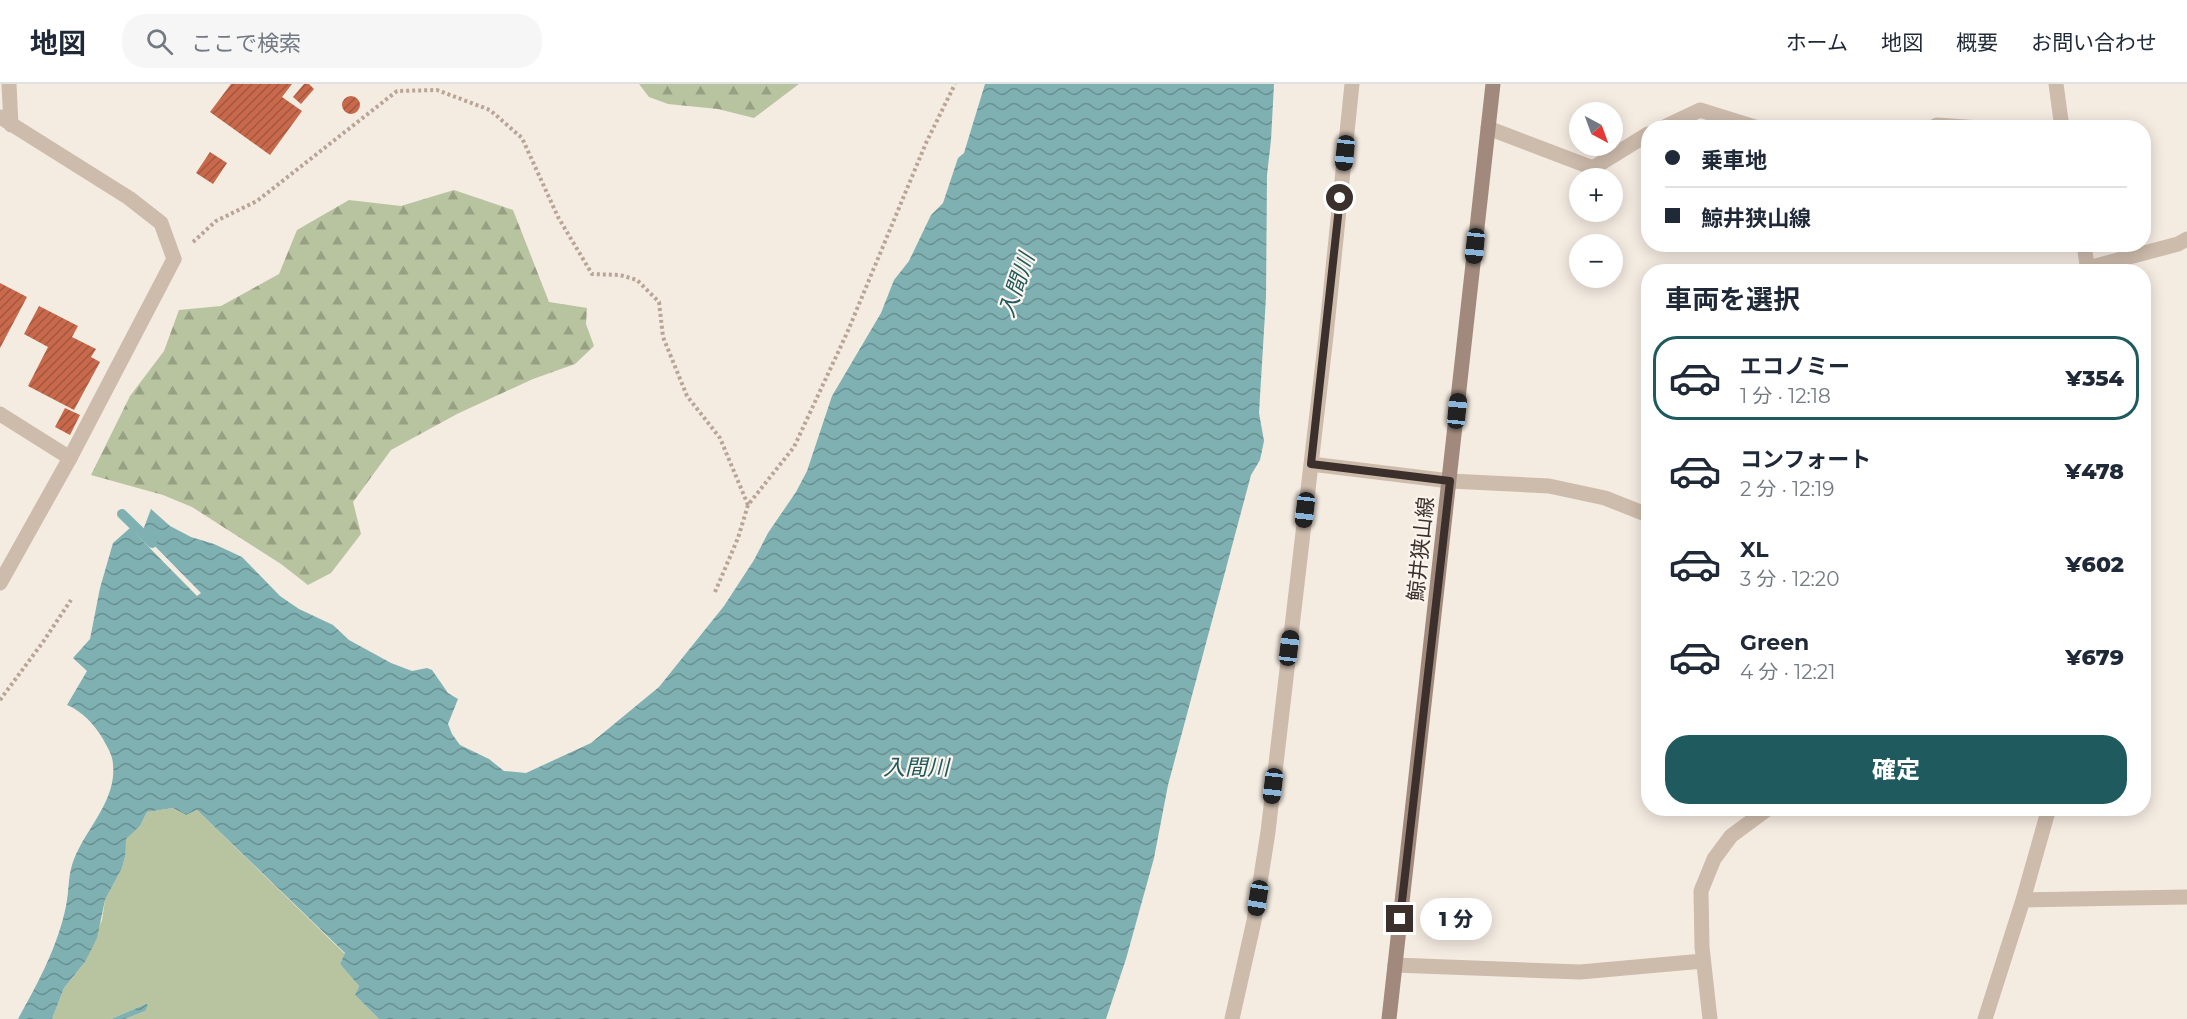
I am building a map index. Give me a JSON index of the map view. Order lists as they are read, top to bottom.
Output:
{
  "streets": {
    "main road": ["鯨井狭山線"]
  },
  "water": ["入間川"],
  "north": "bottom right",
  "page": {
    "header": "地図",
    "search": "ここで検索",
    "nav": [
      "ホーム",
      "地図",
      "概要",
      "お問い合わせ"
    ],
    "map_buttons": ["+", "−"],
    "banner": ["乗車地", "鯨井狭山線"],
    "heading": "車両を選択",
    "list": [
      {
        "name": "エコノミー",
        "note": "1 分 · 12:18",
        "value": "¥354"
      },
      {
        "name": "コンフォート",
        "note": "2 分 · 12:19",
        "value": "¥478"
      },
      {
        "name": "XL",
        "note": "3 分 · 12:20",
        "value": "¥602"
      },
      {
        "name": "Green",
        "note": "4 分 · 12:21",
        "value": "¥679"
      }
    ],
    "buttons": "確定",
    "bubble": "1 分"
  }
}
